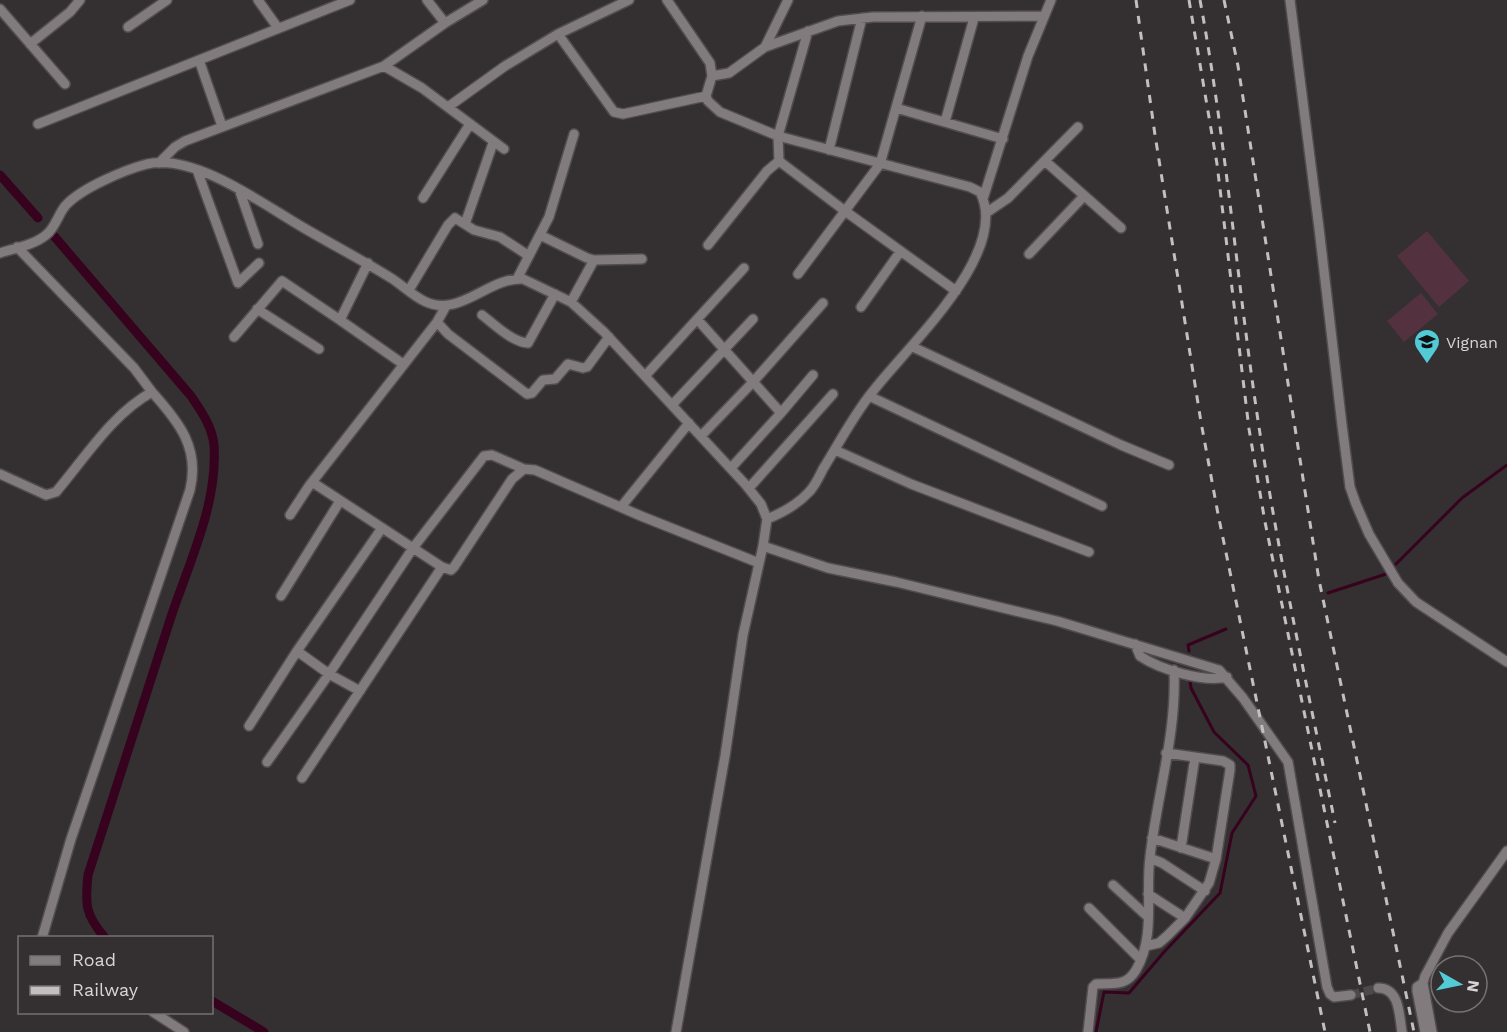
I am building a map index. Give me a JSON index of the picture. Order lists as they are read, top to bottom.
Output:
{
  "places": {
    "school or university": ["Vignan"]
  },
  "legend": ["Road", "Railway"],
  "north": "right"
}
